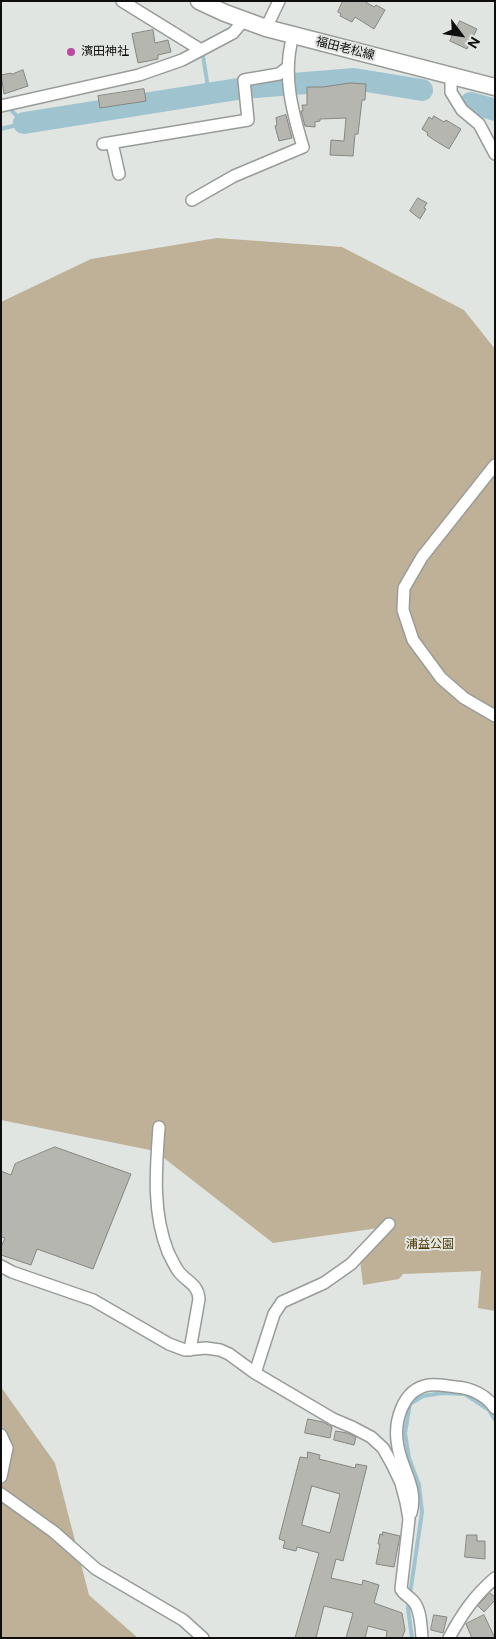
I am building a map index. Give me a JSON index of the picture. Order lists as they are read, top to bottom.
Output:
{
  "streets": {
    "main road": ["福田老松線"]
  },
  "parks": ["浦益公園"],
  "places": ["濱田神社"],
  "north": "bottom right"
}
